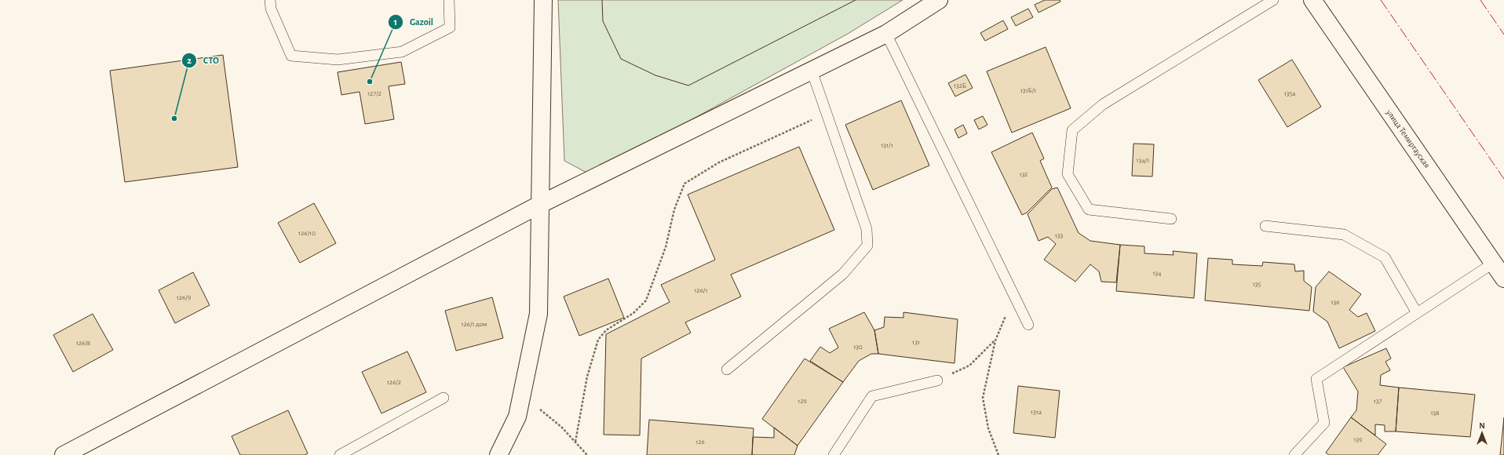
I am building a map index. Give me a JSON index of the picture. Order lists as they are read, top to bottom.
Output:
{
  "streets": {
    "street": ["улица Темиртауская"]
  },
  "places": ["Gazoil", "СТО"],
  "house_numbers": [
    "132Б",
    "131Б/1",
    "127/2",
    "135а",
    "131/1",
    "134/1",
    "132",
    "126/10",
    "133",
    "134",
    "135",
    "126/1",
    "126/9",
    "136",
    "126/1 дом",
    "131",
    "126/8",
    "130",
    "126/2",
    "129",
    "137",
    "131а",
    "138",
    "139",
    "126"
  ],
  "north": "top"
}
